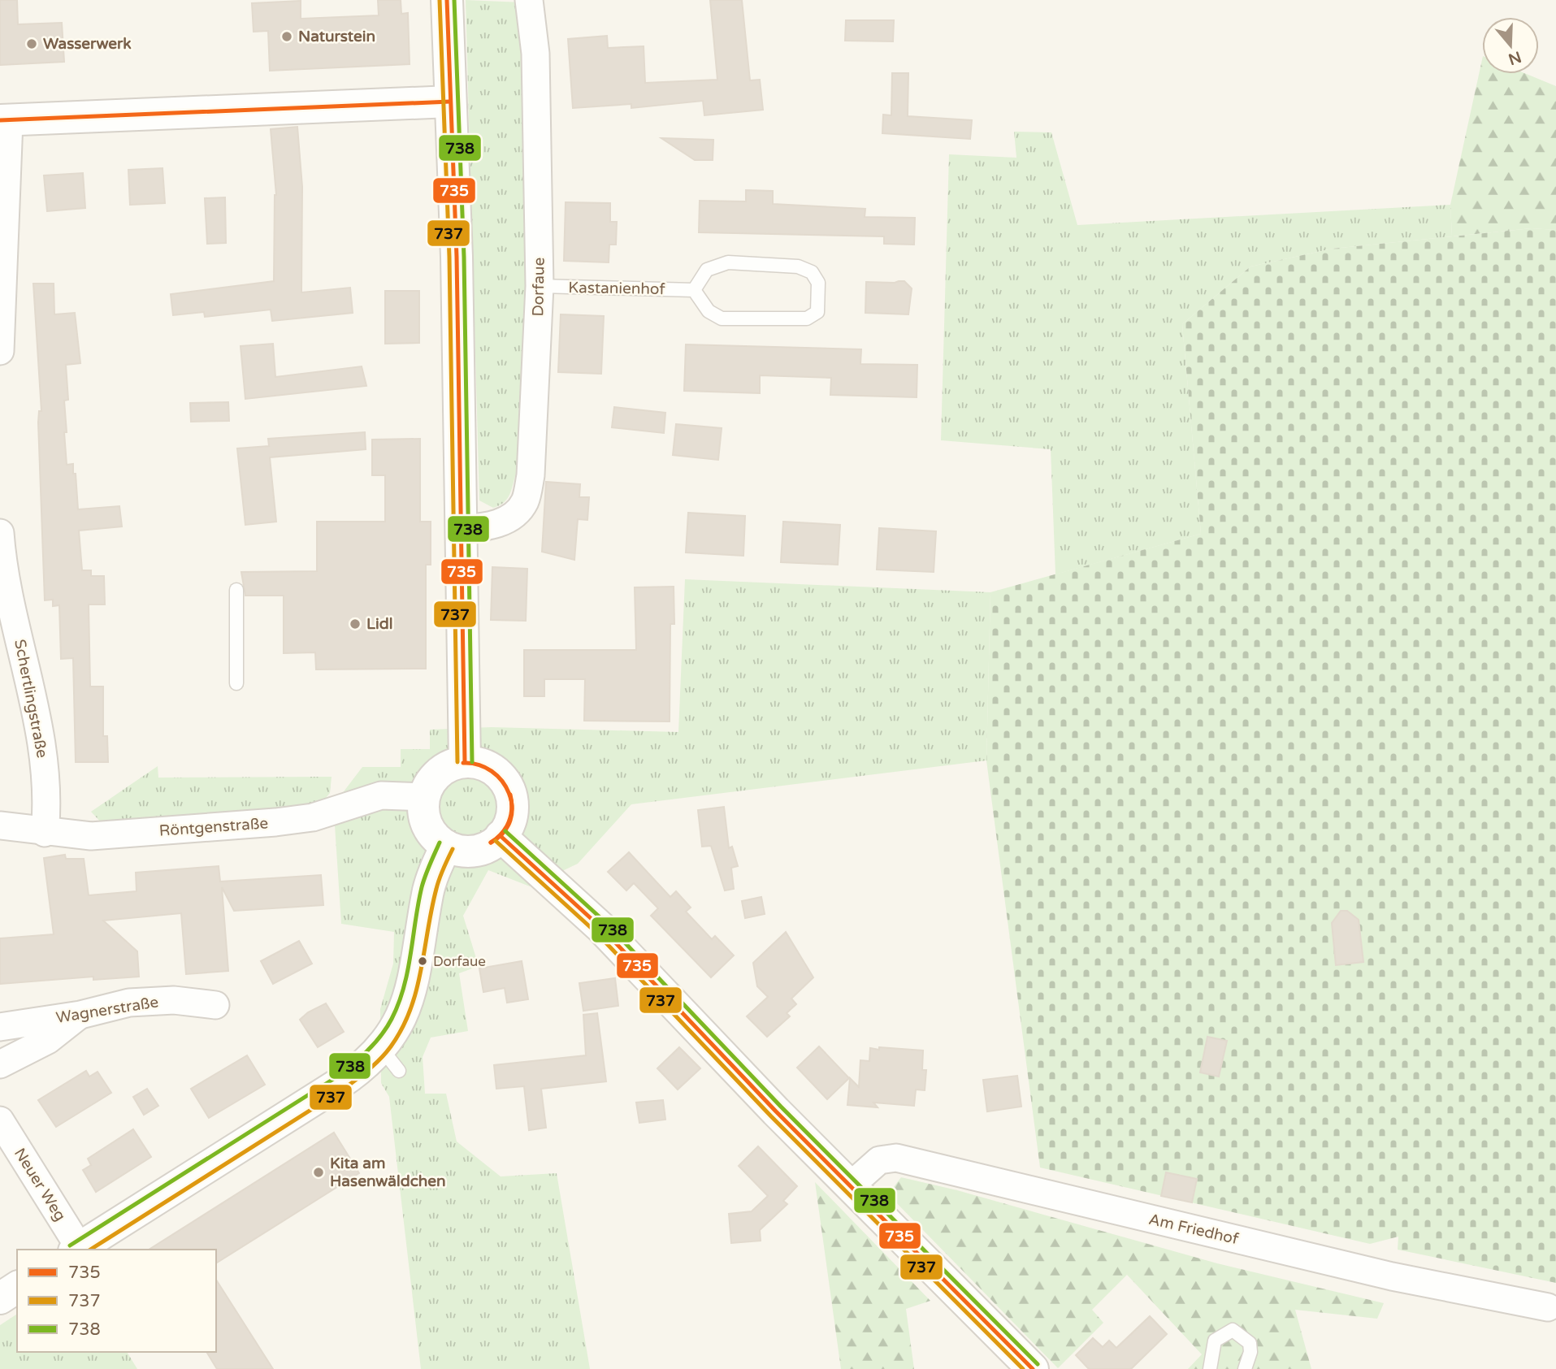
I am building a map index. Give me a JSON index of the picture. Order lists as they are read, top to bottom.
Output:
{
  "streets": {
    "street": [
      "Dorfaue",
      "Schertlingstraße",
      "Röntgenstraße",
      "Wagnerstraße",
      "Neuer Weg",
      "Am Friedhof"
    ],
    "lane": ["Kastanienhof"]
  },
  "crossings": [
    ["Dorfaue", "Kastanienhof"],
    ["Schertlingstraße", "Röntgenstraße"]
  ],
  "places": [
    "Naturstein",
    "Wasserwerk",
    "Lidl",
    "Dorfaue",
    "Kita am Hasenwäldchen"
  ],
  "lines": ["transit line 735", "transit line 737", "transit line 738"],
  "legend": ["735", "737", "738"],
  "north": "bottom"
}
